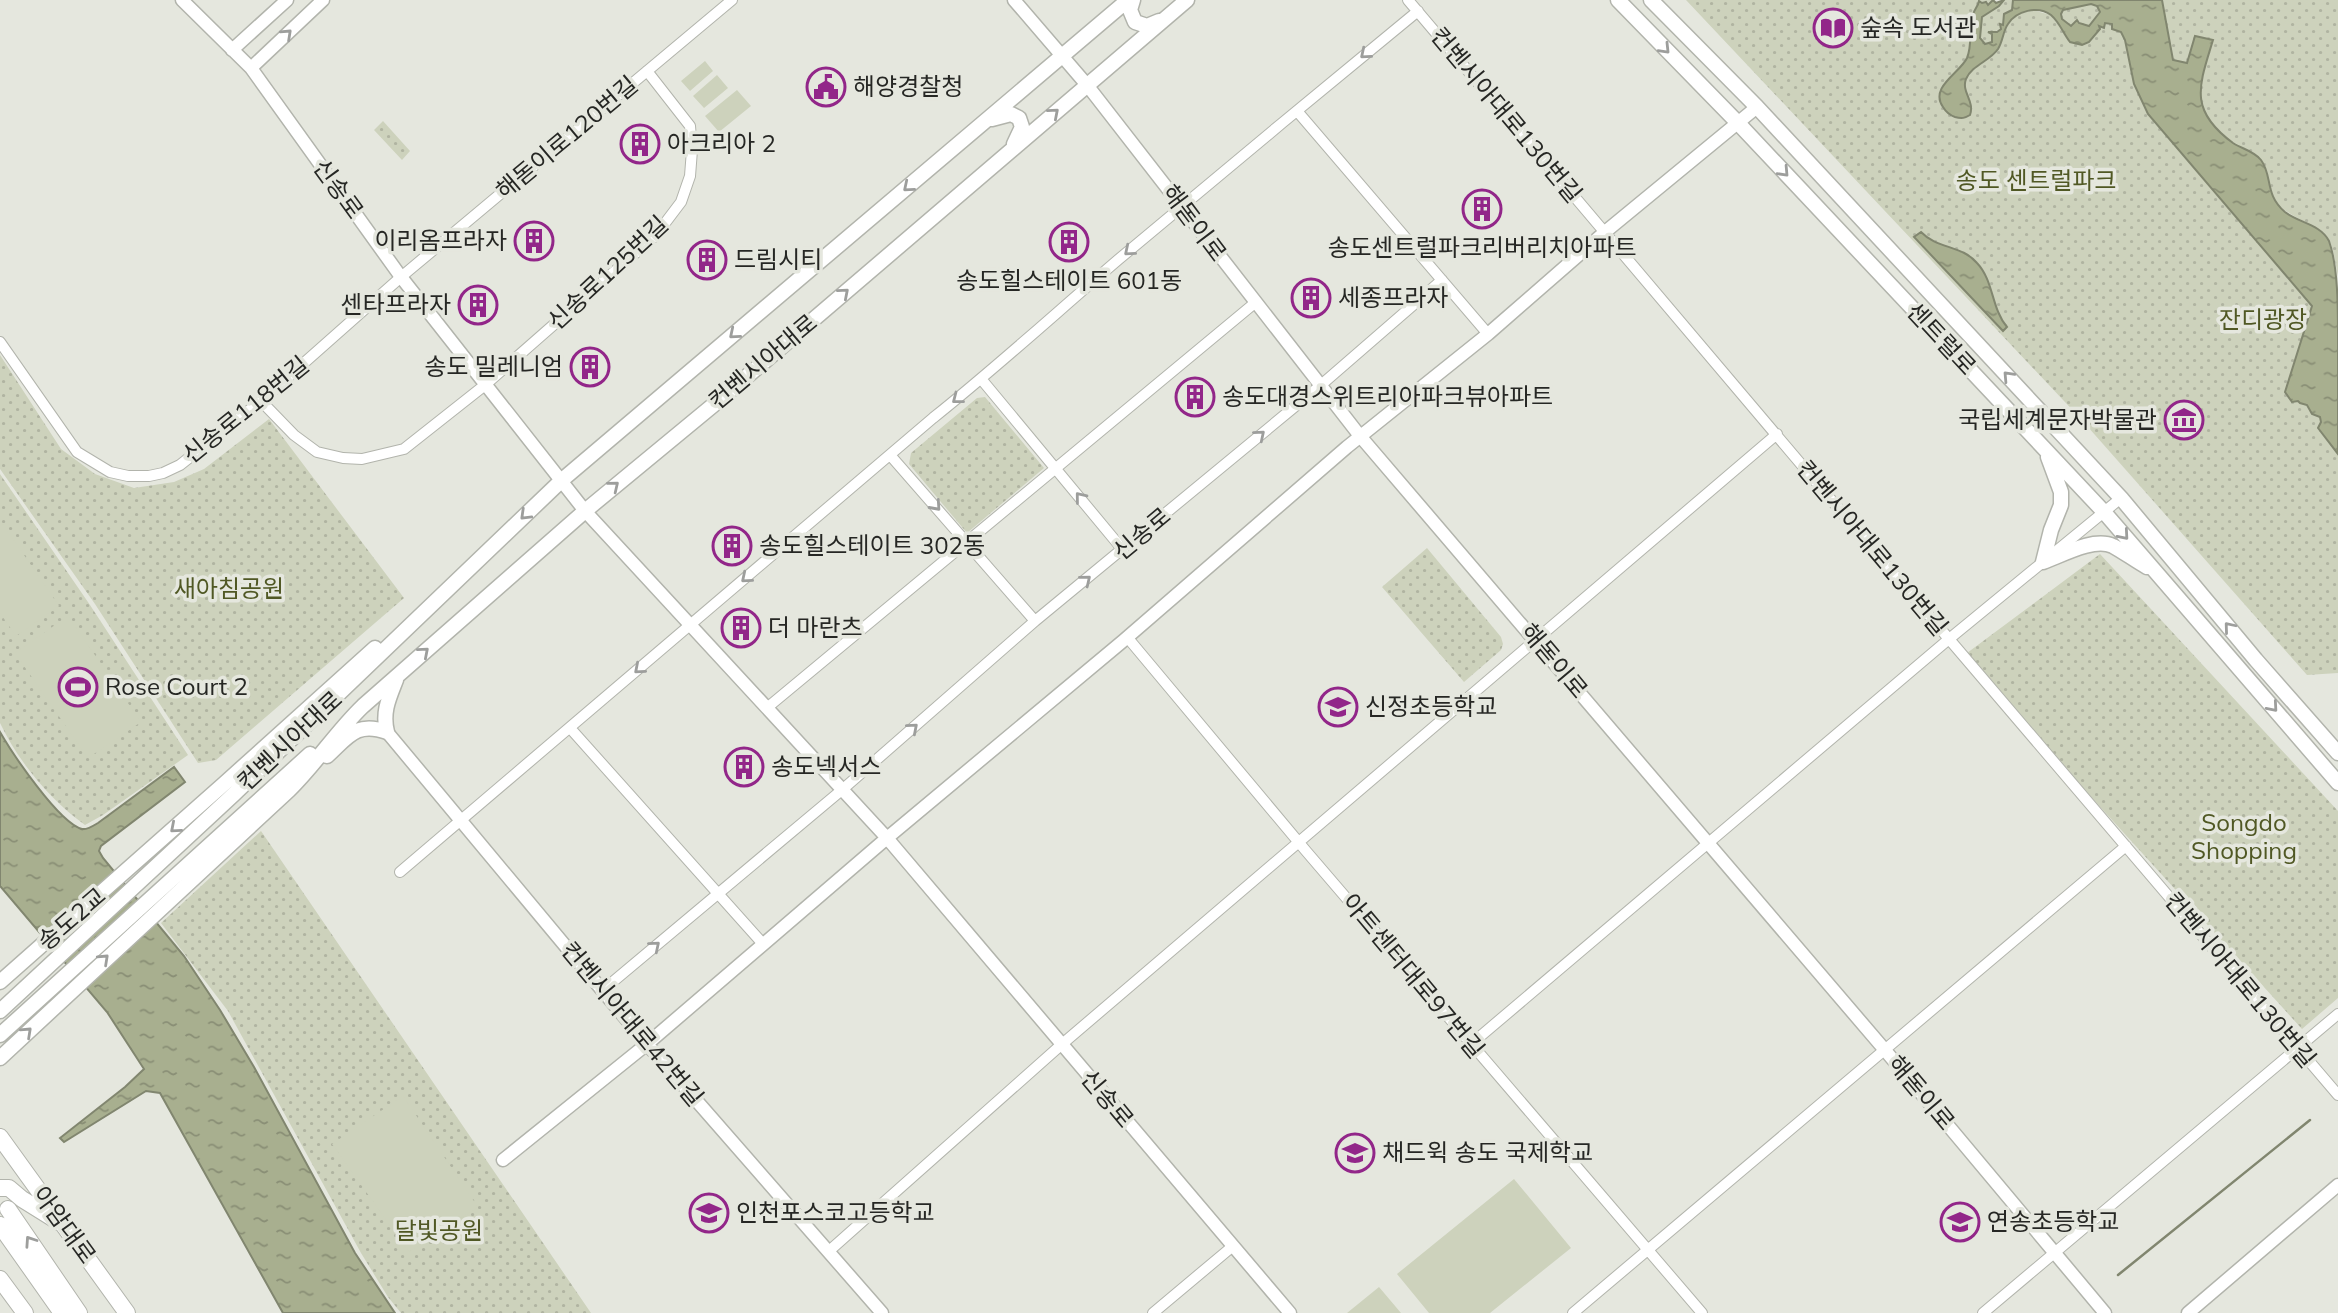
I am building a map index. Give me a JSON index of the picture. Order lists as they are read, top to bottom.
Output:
{
  "streets": {
    "main road": [
      "센트럴로",
      "컨벤시아대로",
      "송도2교",
      "아암대로"
    ],
    "street": [
      "컨벤시아대로130번길",
      "해돋이로120번길",
      "신송로",
      "해돋이로",
      "신송로125번길",
      "신송로118번길",
      "아트센터대로97번길",
      "컨벤시아대로42번길"
    ]
  },
  "crossings": [
    ["해돋이로120번길", "신송로"],
    ["해돋이로120번길", "신송로125번길"],
    ["해돋이로120번길", "신송로118번길"],
    ["신송로", "해돋이로"],
    ["신송로", "신송로125번길"],
    ["신송로", "컨벤시아대로"],
    ["신송로", "신송로118번길"],
    ["해돋이로", "컨벤시아대로"],
    ["컨벤시아대로", "송도2교"]
  ],
  "parks": [
    "송도 센트럴파크",
    "잔디광장",
    "새아침공원",
    "Songdo Shopping",
    "달빛공원"
  ],
  "places": {
    "library": ["숲속 도서관"],
    "public building": ["해양경찰청"],
    "building": [
      "아크리아 2",
      "송도센트럴파크리버리치아파트",
      "이리옴프라자",
      "송도힐스테이트 601동",
      "드림시티",
      "세종프라자",
      "센타프라자",
      "송도 밀레니엄",
      "송도대경스위트리아파크뷰아파트",
      "송도힐스테이트 302동",
      "더 마란츠",
      "송도넥서스"
    ],
    "museum": ["국립세계문자박물관"],
    "sports": ["Rose Court 2"],
    "school or university": [
      "신정초등학교",
      "채드윅 송도 국제학교",
      "인천포스코고등학교",
      "연송초등학교"
    ]
  }
}
